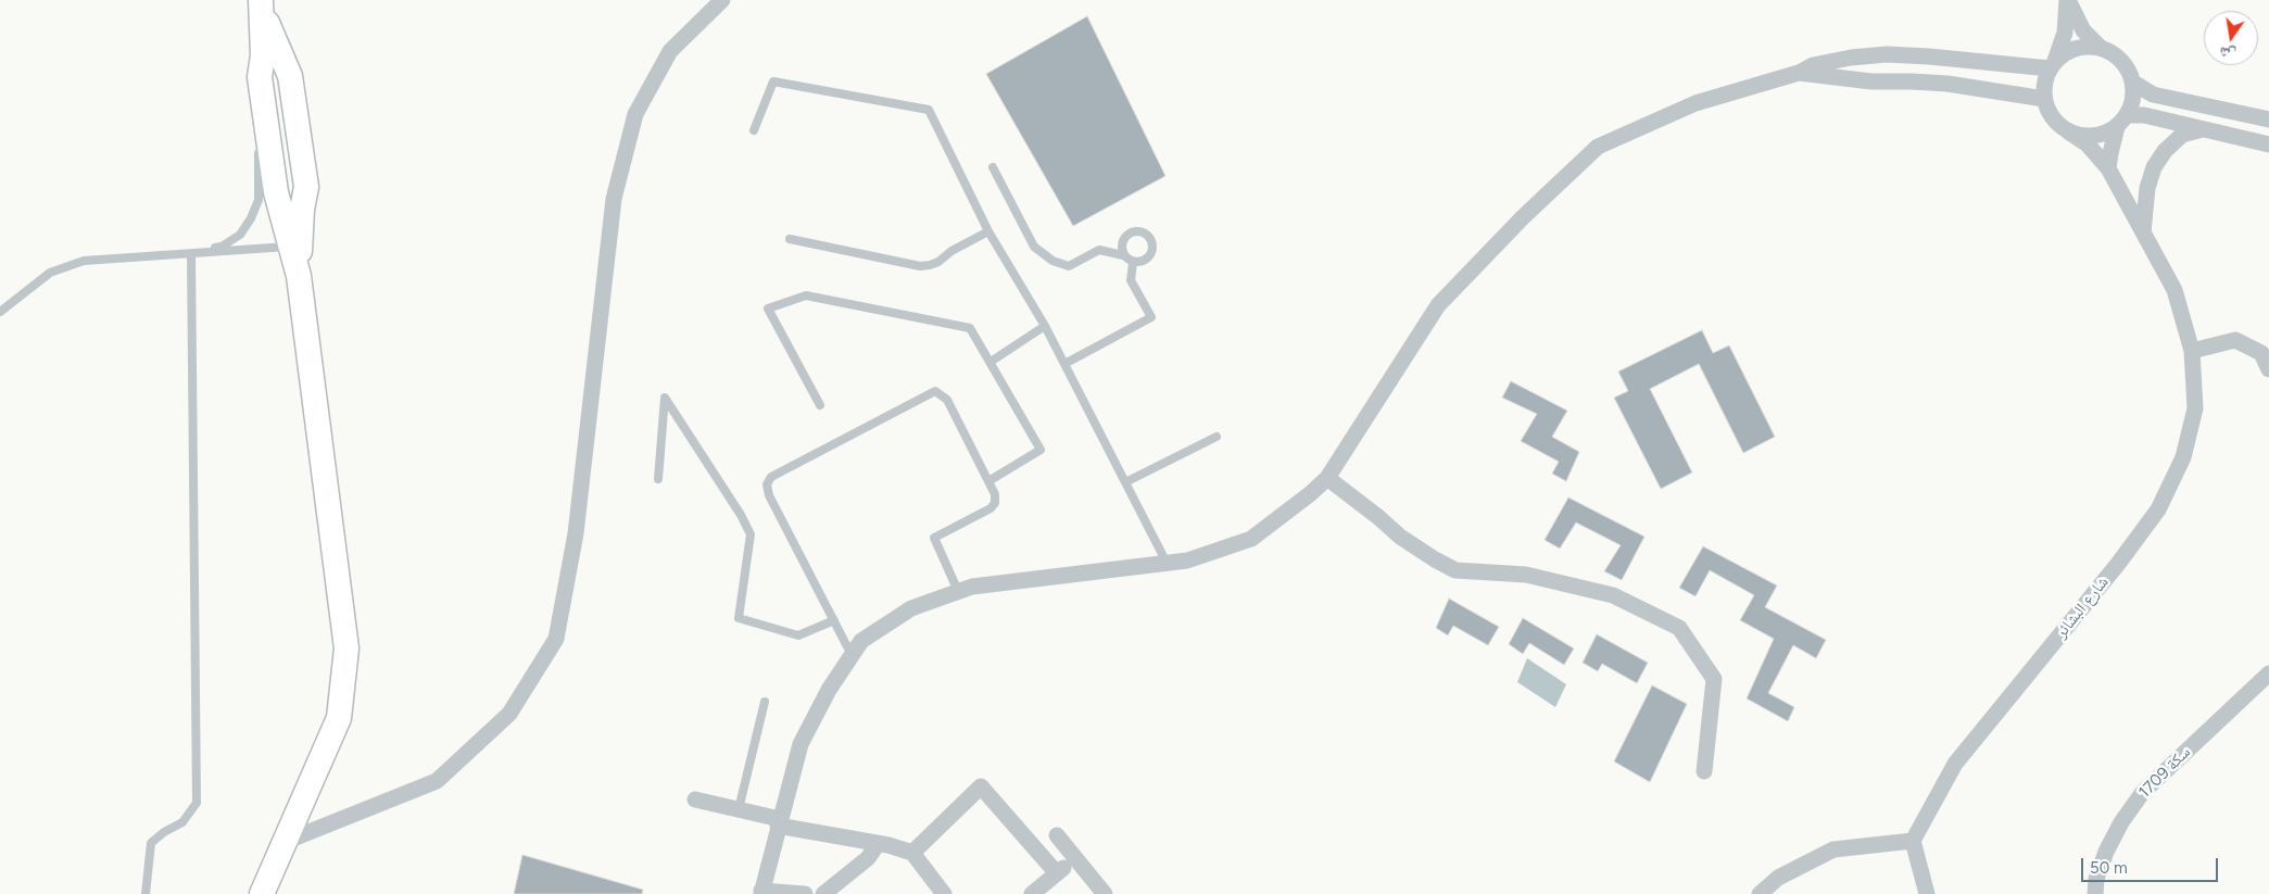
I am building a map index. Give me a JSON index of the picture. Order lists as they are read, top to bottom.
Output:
{
  "streets": {
    "street": ["شارع البشائر", "سكة 1709"]
  },
  "scale_bar": "50 m",
  "north": "bottom"
}
